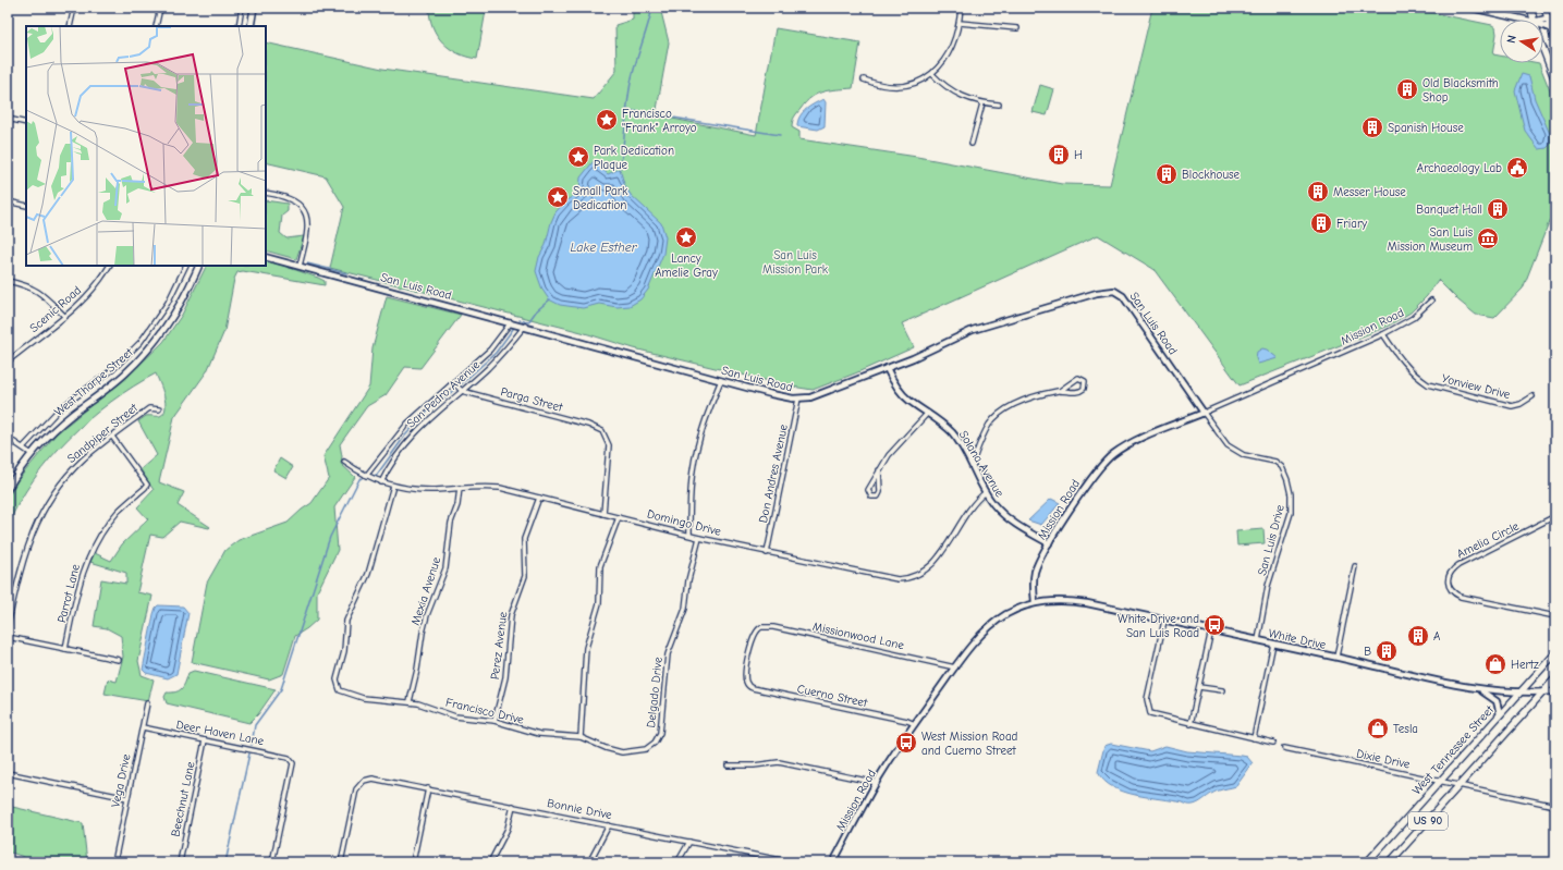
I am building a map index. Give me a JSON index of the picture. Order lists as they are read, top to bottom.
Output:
{
  "streets": {
    "main road": ["West Tharpe Street", "West Tennessee Street", "US 90"],
    "street": [
      "San Luis Road",
      "Scenic Road",
      "Mission Road",
      "Yonview Drive",
      "San Pedro Avenue",
      "Parga Street",
      "Sandpiper Street",
      "Solana Avenue",
      "Don Andres Avenue",
      "Domingo Drive",
      "San Luis Drive",
      "Amelia Circle",
      "Mexia Avenue",
      "Parrot Lane",
      "Missionwood Lane",
      "White Drive",
      "Perez Avenue",
      "Delgado Drive",
      "Cuerno Street",
      "Francisco Drive",
      "Deer Haven Lane",
      "Dixie Drive",
      "Vega Drive",
      "Beechnut Lane",
      "Bonnie Drive"
    ]
  },
  "crossings": [
    ["San Luis Road", "Mission Road"],
    ["San Luis Road", "San Pedro Avenue"],
    ["San Luis Road", "Solana Avenue"],
    ["San Luis Road", "Don Andres Avenue"],
    ["San Luis Road", "San Luis Drive"],
    ["Mission Road", "Yonview Drive"],
    ["Mission Road", "Solana Avenue"],
    ["Mission Road", "San Luis Drive"],
    ["Mission Road", "Missionwood Lane"],
    ["Mission Road", "White Drive"],
    ["Mission Road", "Cuerno Street"],
    ["San Pedro Avenue", "Parga Street"],
    ["San Pedro Avenue", "Domingo Drive"],
    ["Parga Street", "Domingo Drive"],
    ["Sandpiper Street", "Parrot Lane"],
    ["Solana Avenue", "Domingo Drive"],
    ["Don Andres Avenue", "Domingo Drive"],
    ["Domingo Drive", "Mexia Avenue"],
    ["Domingo Drive", "Perez Avenue"],
    ["Domingo Drive", "Delgado Drive"],
    ["Domingo Drive", "Francisco Drive"],
    ["San Luis Drive", "White Drive"],
    ["Mexia Avenue", "Francisco Drive"],
    ["Missionwood Lane", "Cuerno Street"],
    ["White Drive", "West Tennessee Street"],
    ["White Drive", "US 90"],
    ["Perez Avenue", "Francisco Drive"],
    ["Delgado Drive", "Francisco Drive"],
    ["Deer Haven Lane", "Vega Drive"],
    ["Deer Haven Lane", "Beechnut Lane"],
    ["West Tennessee Street", "Dixie Drive"],
    ["Dixie Drive", "US 90"]
  ],
  "water": ["Lake Esther"],
  "parks": ["San Luis Mission Park"],
  "places": {
    "building": [
      "Old Blacksmith Shop",
      "Spanish House",
      "H",
      "Blockhouse",
      "Messer House",
      "Banquet Hall",
      "Friary",
      "A",
      "B"
    ],
    "place": [
      "Francisco \"Frank\" Arroyo",
      "Park Dedication Plaque",
      "Small Park Dedication",
      "Lancy Amelie Gray"
    ],
    "public building": ["Archaeology Lab"],
    "museum": ["San Luis Mission Museum"],
    "bus stop": ["White Drive and San Luis Road", "West Mission Road and Cuerno Street"],
    "shop": ["Hertz", "Tesla"]
  },
  "north": "left"
}
